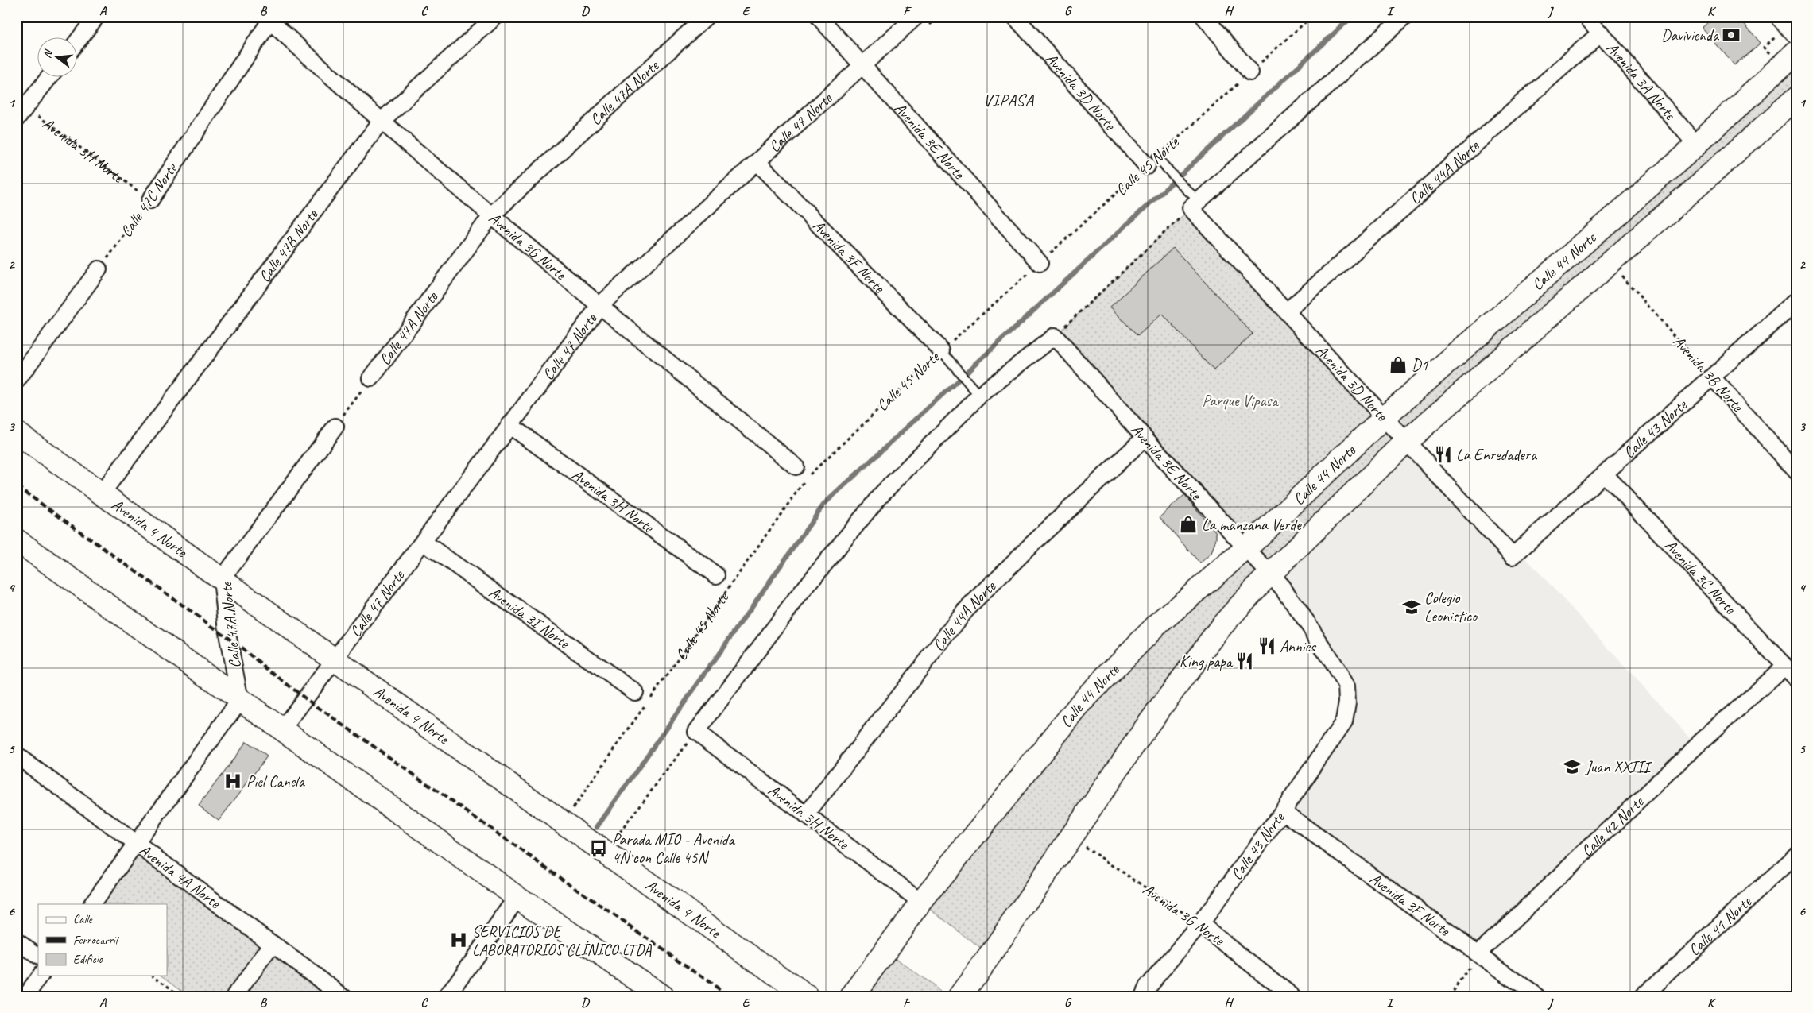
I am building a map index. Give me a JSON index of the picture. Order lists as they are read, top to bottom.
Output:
{
  "streets": {
    "main road": ["Calle 44 Norte", "Avenida 4 Norte"],
    "street": [
      "Avenida 3A Norte",
      "Avenida 3D Norte",
      "Calle 47A Norte",
      "Calle 47 Norte",
      "Avenida 3E Norte",
      "Avenida 3H Norte",
      "Calle 44A Norte",
      "Calle 47C Norte",
      "Avenida 3G Norte",
      "Calle 47B Norte",
      "Avenida 3F Norte",
      "Avenida 3B Norte",
      "Calle 43 Norte",
      "Avenida 3C Norte",
      "Avenida 3I Norte",
      "Calle 42 Norte",
      "Avenida 4A Norte",
      "Calle 41 Norte"
    ],
    "path": ["Calle 45 Norte"]
  },
  "crossings": [
    ["Avenida 3A Norte", "Calle 44A Norte"],
    ["Avenida 3A Norte", "Calle 44 Norte"],
    ["Avenida 3D Norte", "Calle 45 Norte"],
    ["Avenida 3D Norte", "Calle 44A Norte"],
    ["Avenida 3D Norte", "Calle 44 Norte"],
    ["Avenida 3D Norte", "Calle 43 Norte"],
    ["Calle 47A Norte", "Avenida 3G Norte"],
    ["Calle 47A Norte", "Avenida 4 Norte"],
    ["Calle 47 Norte", "Avenida 3E Norte"],
    ["Calle 47 Norte", "Avenida 3H Norte"],
    ["Calle 47 Norte", "Avenida 3G Norte"],
    ["Calle 47 Norte", "Avenida 3F Norte"],
    ["Calle 47 Norte", "Avenida 4 Norte"],
    ["Calle 47 Norte", "Avenida 3I Norte"],
    ["Avenida 3E Norte", "Calle 45 Norte"],
    ["Avenida 3E Norte", "Calle 44A Norte"],
    ["Avenida 3E Norte", "Calle 44 Norte"],
    ["Avenida 3E Norte", "Calle 43 Norte"],
    ["Avenida 3H Norte", "Calle 44A Norte"],
    ["Avenida 3H Norte", "Calle 47C Norte"],
    ["Avenida 3H Norte", "Calle 44 Norte"],
    ["Calle 45 Norte", "Avenida 3F Norte"],
    ["Calle 47C Norte", "Avenida 3G Norte"],
    ["Avenida 3G Norte", "Calle 47B Norte"],
    ["Avenida 3G Norte", "Calle 44 Norte"],
    ["Avenida 3G Norte", "Calle 43 Norte"],
    ["Calle 47B Norte", "Avenida 4 Norte"],
    ["Avenida 3F Norte", "Calle 43 Norte"],
    ["Avenida 3F Norte", "Calle 42 Norte"],
    ["Avenida 3B Norte", "Calle 43 Norte"],
    ["Calle 43 Norte", "Avenida 3C Norte"],
    ["Avenida 3C Norte", "Calle 42 Norte"]
  ],
  "districts": ["VIPASA"],
  "parks": ["Parque Vipasa"],
  "places": {
    "bank": ["Davivienda"],
    "shop": ["D1", "La manzana Verde"],
    "restaurant": ["La Enredadera", "Annies", "King papa"],
    "school or university": ["Colegio Leonistico", "Juan XXIII"],
    "hospital": ["Piel Canela", "SERVICIOS DE LABORATORIOS CLÍNICO LTDA"],
    "bus stop": ["Parada MIO - Avenida 4N con Calle 45N"]
  },
  "legend": ["Calle", "Ferrocarril", "Edificio"],
  "north": "left",
  "grid": {
    "columns": [
      "A",
      "B",
      "C",
      "D",
      "E",
      "F",
      "G",
      "H",
      "I",
      "J",
      "K"
    ],
    "rows": [
      "1",
      "2",
      "3",
      "4",
      "5",
      "6"
    ]
  }
}
